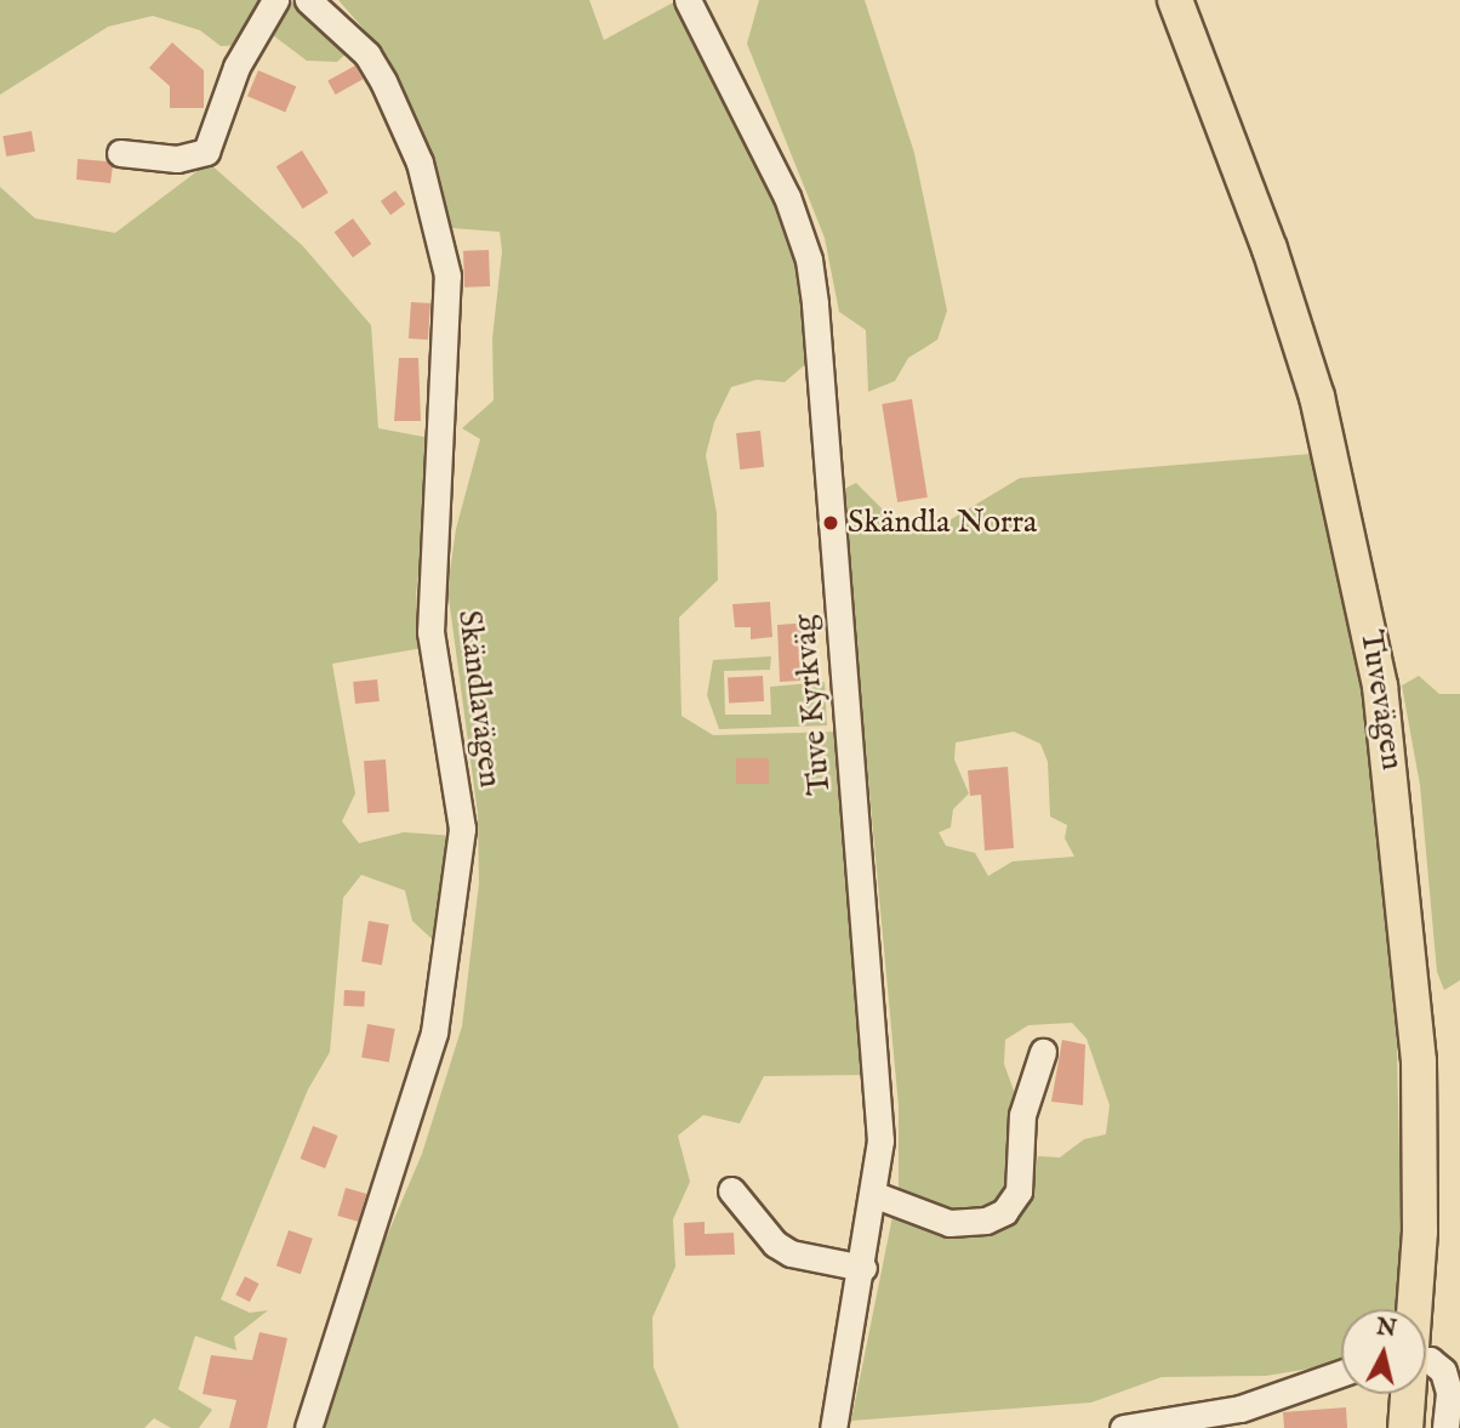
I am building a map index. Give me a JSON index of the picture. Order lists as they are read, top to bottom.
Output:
{
  "streets": {
    "main road": ["Tuvevägen"],
    "street": ["Skändlavägen", "Tuve Kyrkväg"]
  },
  "places": ["Skändla Norra"],
  "north": "top"
}
